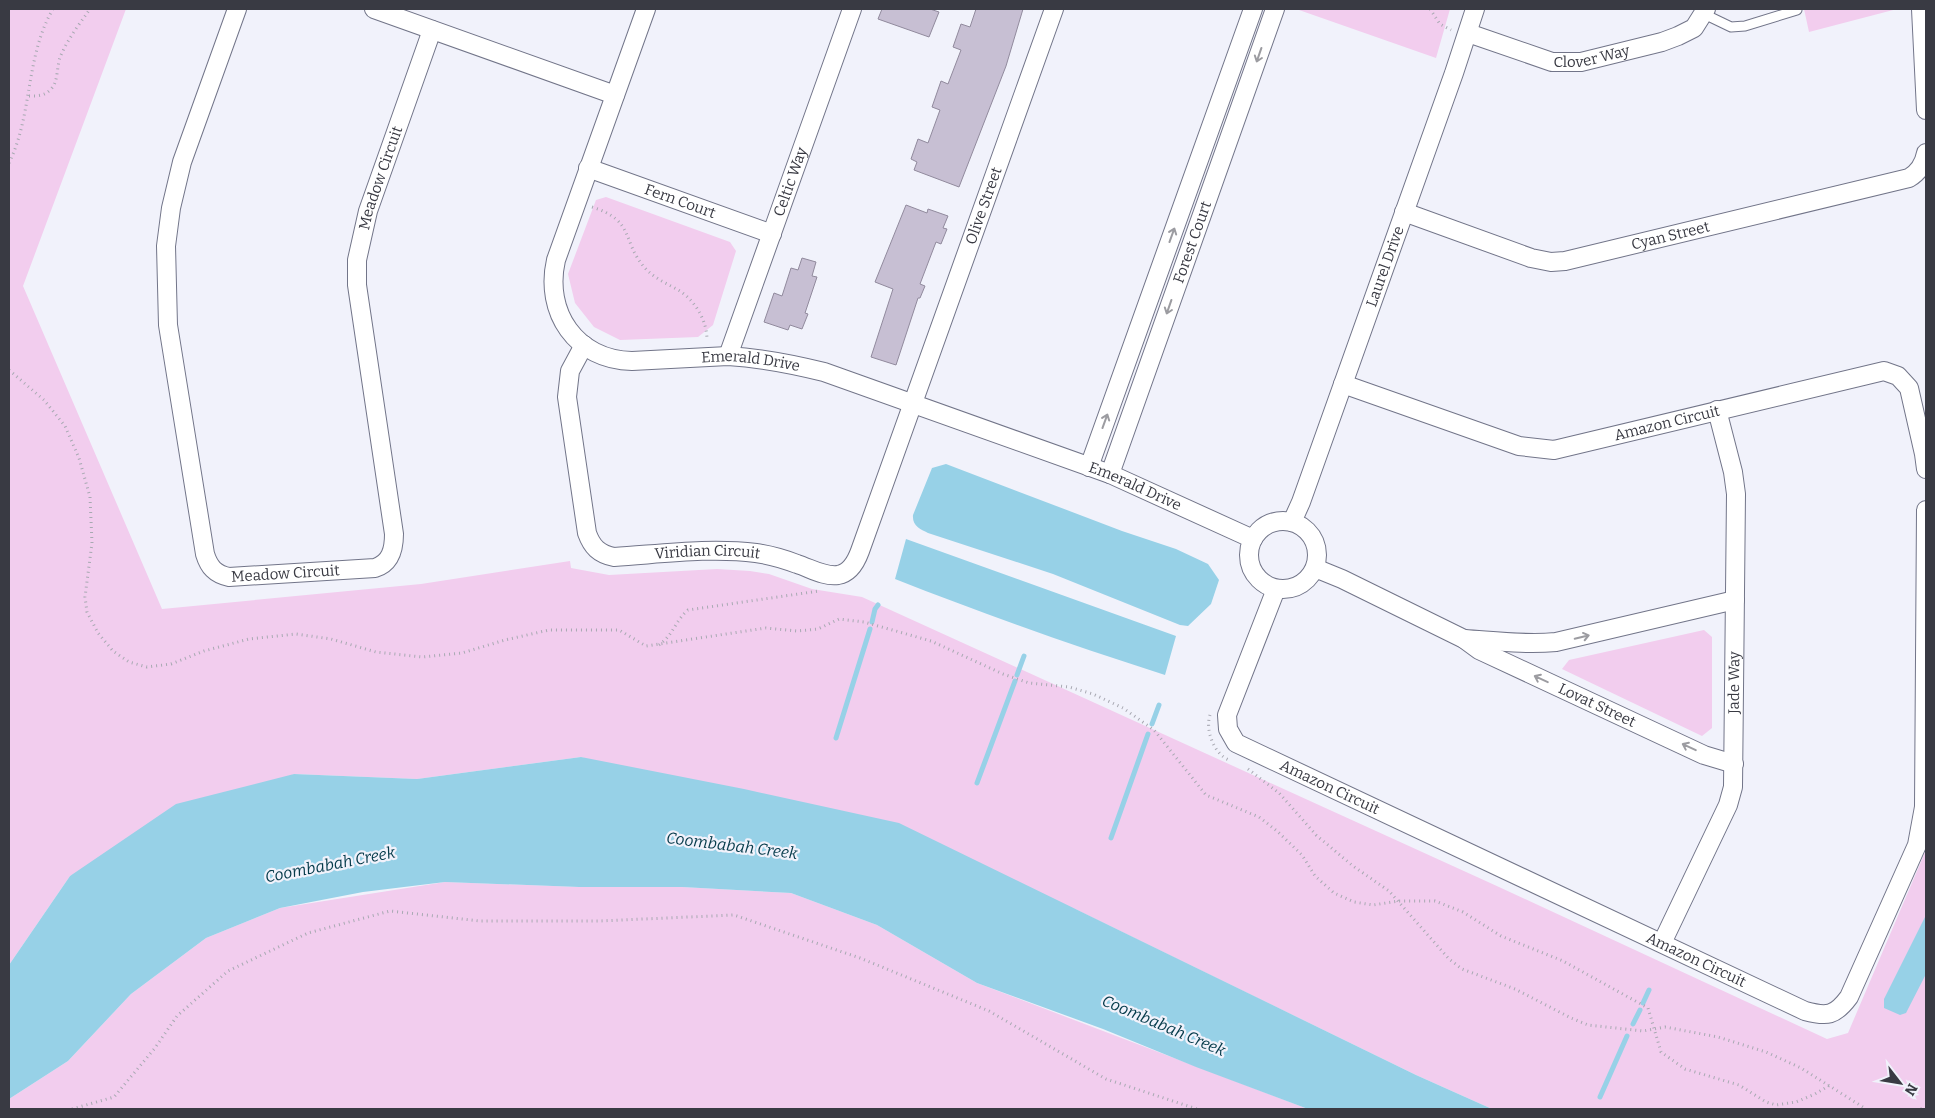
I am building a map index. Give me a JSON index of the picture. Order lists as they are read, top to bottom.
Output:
{
  "streets": {
    "street": [
      "Clover Way",
      "Meadow Circuit",
      "Celtic Way",
      "Fern Court",
      "Olive Street",
      "Cyan Street",
      "Forest Court",
      "Laurel Drive",
      "Emerald Drive",
      "Amazon Circuit",
      "Viridian Circuit",
      "Jade Way",
      "Lovat Street"
    ]
  },
  "crossings": [
    ["Clover Way", "Laurel Drive"],
    ["Celtic Way", "Fern Court"],
    ["Celtic Way", "Emerald Drive"],
    ["Fern Court", "Emerald Drive"],
    ["Olive Street", "Emerald Drive"],
    ["Olive Street", "Viridian Circuit"],
    ["Cyan Street", "Laurel Drive"],
    ["Forest Court", "Emerald Drive"],
    ["Laurel Drive", "Emerald Drive"],
    ["Laurel Drive", "Amazon Circuit"],
    ["Laurel Drive", "Lovat Street"],
    ["Emerald Drive", "Amazon Circuit"],
    ["Emerald Drive", "Viridian Circuit"],
    ["Emerald Drive", "Lovat Street"],
    ["Amazon Circuit", "Jade Way"],
    ["Amazon Circuit", "Lovat Street"],
    ["Jade Way", "Lovat Street"]
  ],
  "water": ["Coombabah Creek"],
  "north": "bottom right"
}
